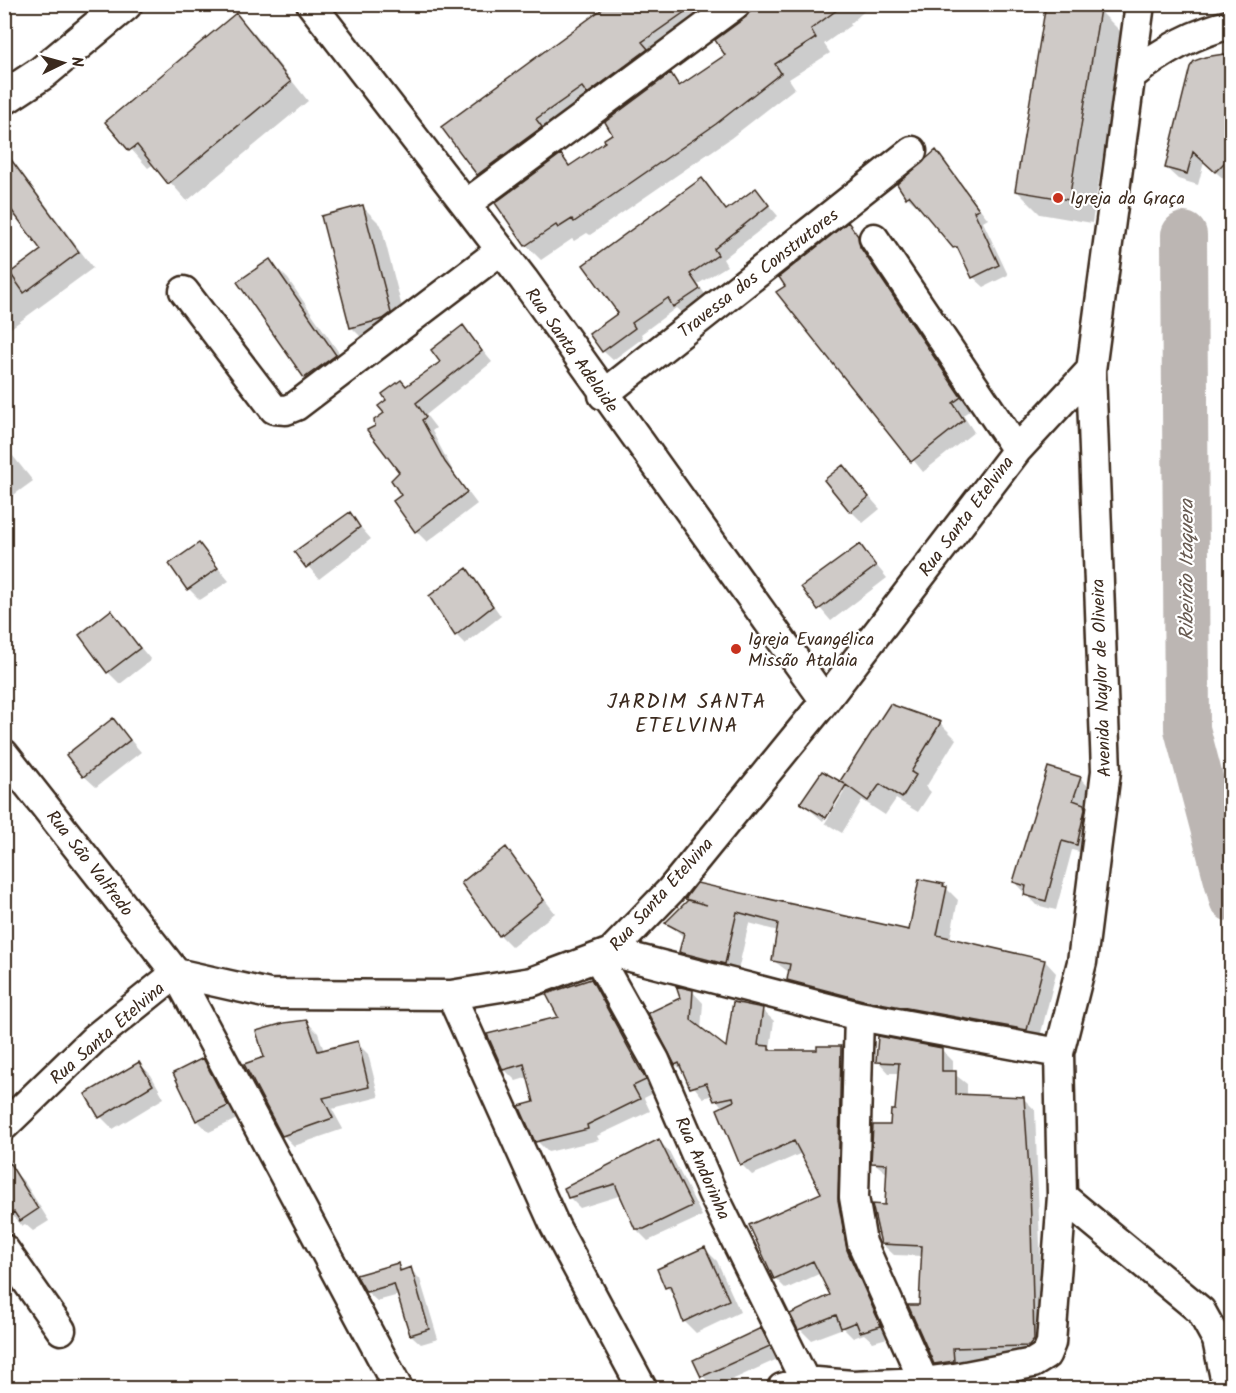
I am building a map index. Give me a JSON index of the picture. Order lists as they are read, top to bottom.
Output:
{
  "streets": {
    "street": [
      "Travessa dos Construtores",
      "Rua Santa Adelaide",
      "Rua Santa Etelvina",
      "Avenida Naylor de Oliveira",
      "Rua São Valfredo",
      "Rua Andorinha"
    ]
  },
  "crossings": [
    ["Travessa dos Construtores", "Rua Santa Adelaide"],
    ["Rua Santa Adelaide", "Rua Santa Etelvina"],
    ["Rua Santa Etelvina", "Avenida Naylor de Oliveira"],
    ["Rua Santa Etelvina", "Rua São Valfredo"],
    ["Rua Santa Etelvina", "Rua Andorinha"],
    ["Avenida Naylor de Oliveira", "Rua Andorinha"]
  ],
  "districts": ["JARDIM SANTA ETELVINA"],
  "water": ["Ribeirão Itaquera"],
  "places": ["Igreja da Graça", "Igreja Evangélica Missão Atalaia"],
  "north": "right"
}
